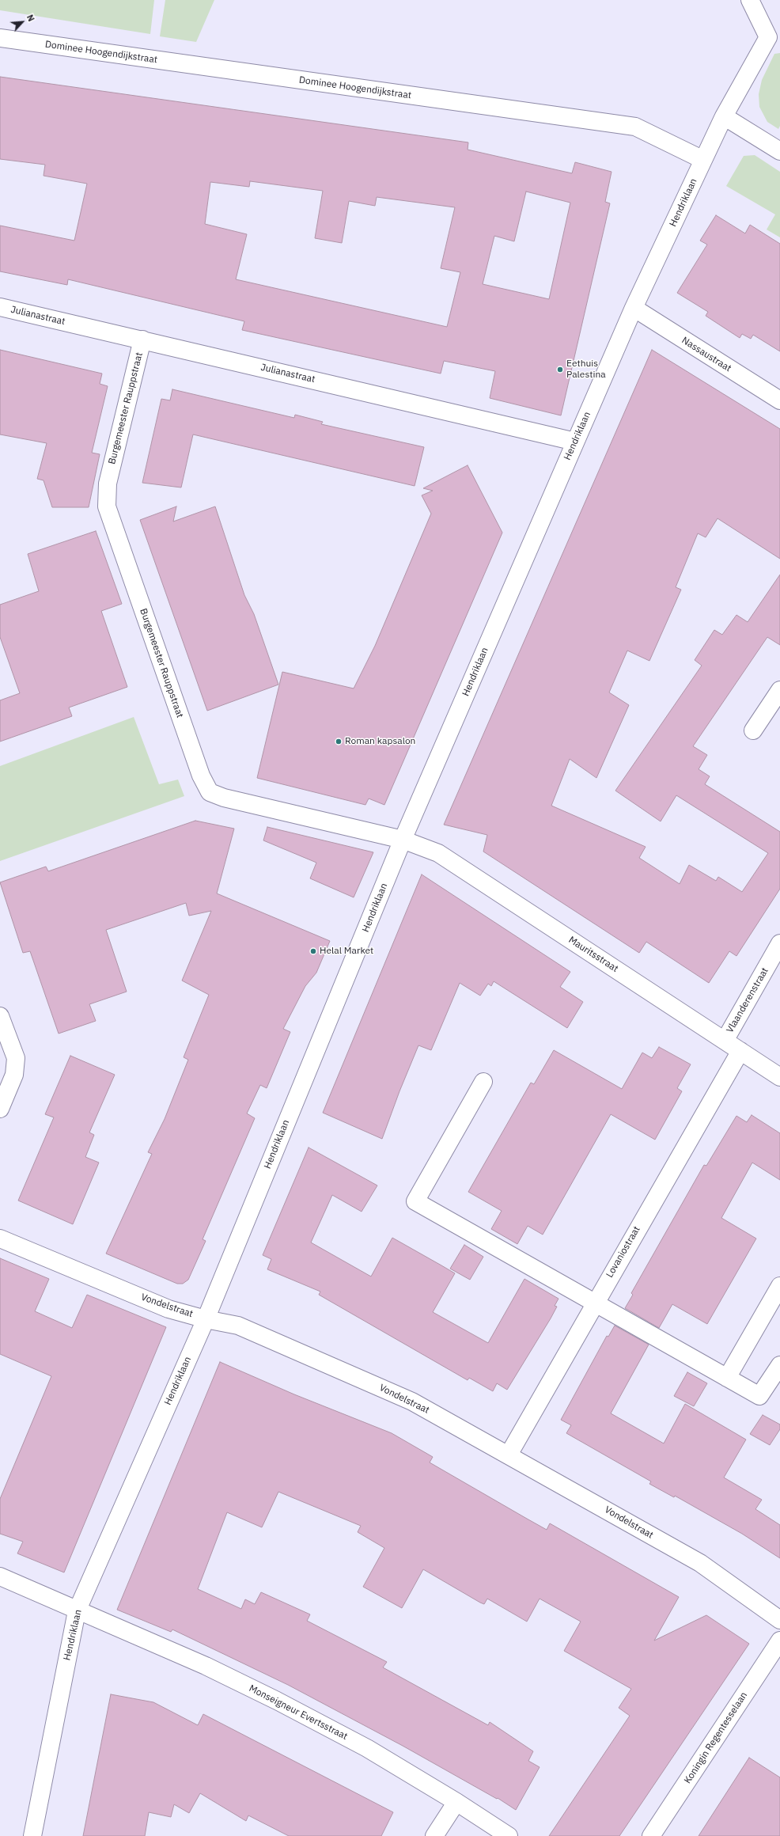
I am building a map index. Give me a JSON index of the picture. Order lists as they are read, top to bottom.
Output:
{
  "streets": {
    "street": [
      "Dominee Hoogendijkstraat",
      "Hendriklaan",
      "Julianastraat",
      "Nassaustraat",
      "Burgemeester Rauppstraat",
      "Mauritsstraat",
      "Vlaanderenstraat",
      "Lovaniostraat",
      "Vondelstraat",
      "Monseigneur Evertsstraat",
      "Koningin Regentesselaan"
    ]
  },
  "crossings": [
    ["Dominee Hoogendijkstraat", "Hendriklaan"],
    ["Hendriklaan", "Julianastraat"],
    ["Hendriklaan", "Nassaustraat"],
    ["Hendriklaan", "Burgemeester Rauppstraat"],
    ["Hendriklaan", "Mauritsstraat"],
    ["Hendriklaan", "Vondelstraat"],
    ["Hendriklaan", "Monseigneur Evertsstraat"],
    ["Julianastraat", "Burgemeester Rauppstraat"],
    ["Burgemeester Rauppstraat", "Mauritsstraat"],
    ["Mauritsstraat", "Vlaanderenstraat"],
    ["Mauritsstraat", "Lovaniostraat"],
    ["Lovaniostraat", "Vondelstraat"]
  ],
  "places": ["Eethuis Palestina", "Roman kapsalon", "Helal Market"],
  "north": "top right"
}
